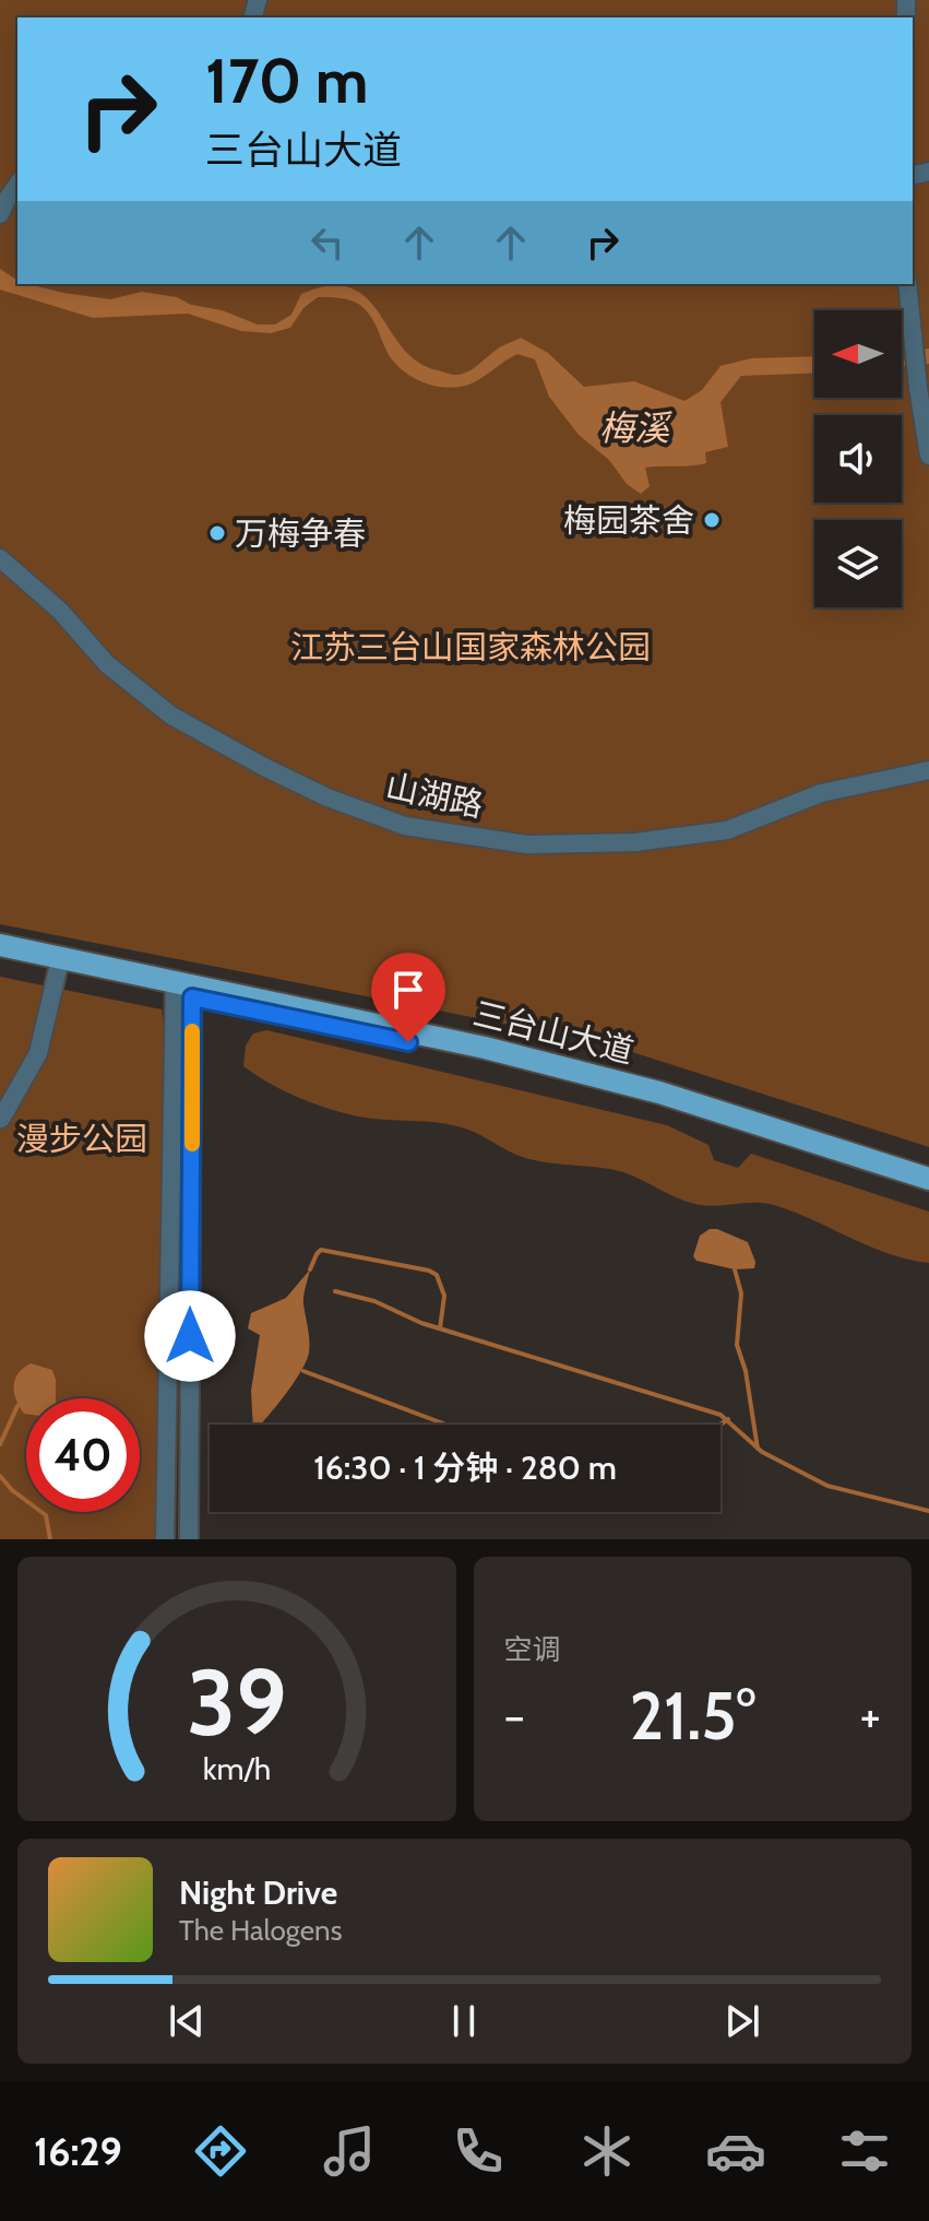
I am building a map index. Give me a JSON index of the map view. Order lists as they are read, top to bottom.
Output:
{
  "streets": {
    "main road": ["三台山大道"],
    "street": ["山湖路"]
  },
  "water": ["梅溪"],
  "parks": ["江苏三台山国家森林公园", "漫步公园"],
  "places": ["梅园茶舍", "万梅争春"],
  "north": "left",
  "page": {
    "turn": ["170 m", "三台山大道"],
    "limit": "40",
    "trip": "16:30 · 1 分钟 · 280 m",
    "tile": "空调",
    "heat": ["−", "21.5°", "+"],
    "song": ["Night Drive", "The Halogens"],
    "tabs": "16:29",
    "gauge": ["39", "km/h"]
  }
}
